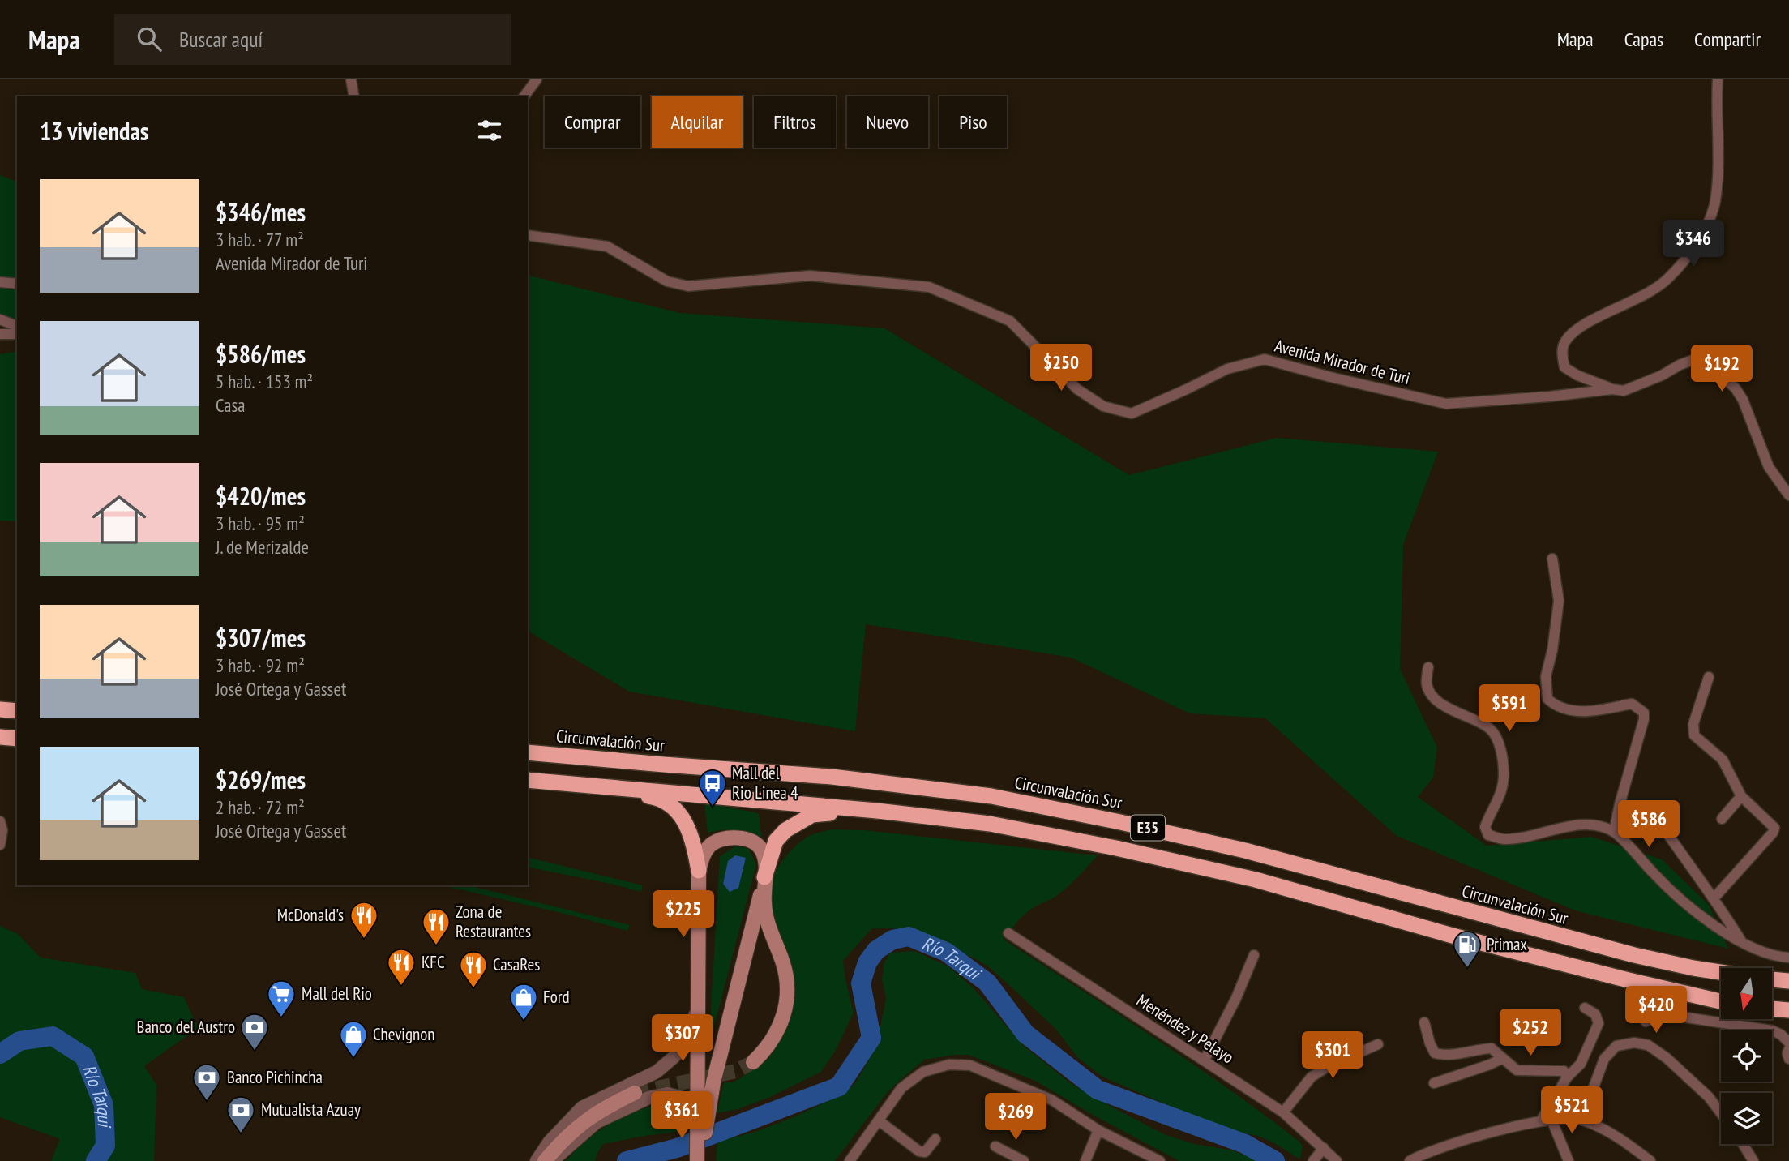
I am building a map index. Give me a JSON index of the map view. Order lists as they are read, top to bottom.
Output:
{
  "streets": {
    "highway": ["Circunvalación Sur", "E35"],
    "street": ["Avenida Mirador de Turi", "Menéndez y Pelayo"]
  },
  "water": ["Río Tarqui"],
  "places": {
    "bus stop": ["Mall del Rio Linea 4"],
    "restaurant": [
      "McDonald's",
      "Zona de Restaurantes",
      "KFC",
      "CasaRes"
    ],
    "fuel station": ["Primax"],
    "supermarket": ["Mall del Rio"],
    "shop": ["Ford", "Chevignon"],
    "bank": ["Banco del Austro", "Banco Pichincha", "Mutualista Azuay"]
  },
  "north": "bottom",
  "page": {
    "header": "Mapa",
    "search": "Buscar aquí",
    "nav": ["Mapa", "Capas", "Compartir"],
    "chip": [
      "Comprar",
      "Alquilar",
      "Filtros",
      "Nuevo",
      "Piso"
    ],
    "heading": "13 viviendas",
    "list": [
      {
        "name": "$346/mes",
        "note": "3 hab. · 77 m² · Avenida Mirador de Turi"
      },
      {
        "name": "$586/mes",
        "note": "5 hab. · 153 m² · Casa"
      },
      {
        "name": "$420/mes",
        "note": "3 hab. · 95 m² · J. de Merizalde"
      },
      {
        "name": "$307/mes",
        "note": "3 hab. · 92 m² · José Ortega y Gasset"
      },
      {
        "name": "$269/mes",
        "note": "2 hab. · 72 m² · José Ortega y Gasset"
      }
    ],
    "price": [
      "$346",
      "$250",
      "$192",
      "$591",
      "$586",
      "$225",
      "$420",
      "$252",
      "$307",
      "$301",
      "$521",
      "$361",
      "$269"
    ]
  }
}
